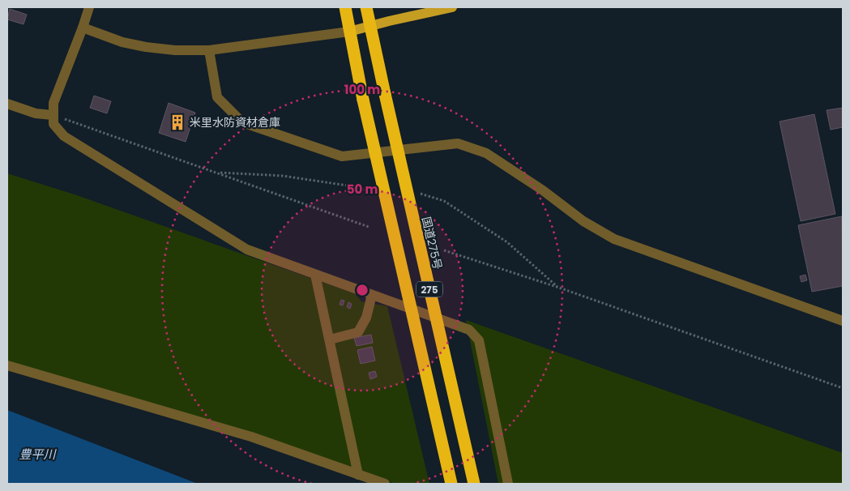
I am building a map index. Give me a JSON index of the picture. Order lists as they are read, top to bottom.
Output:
{
  "streets": {
    "highway": ["国道275号", "275"]
  },
  "water": ["豊平川"],
  "places": {
    "building": ["米里水防資材倉庫"]
  },
  "rings": ["100 m", "50 m"]
}
